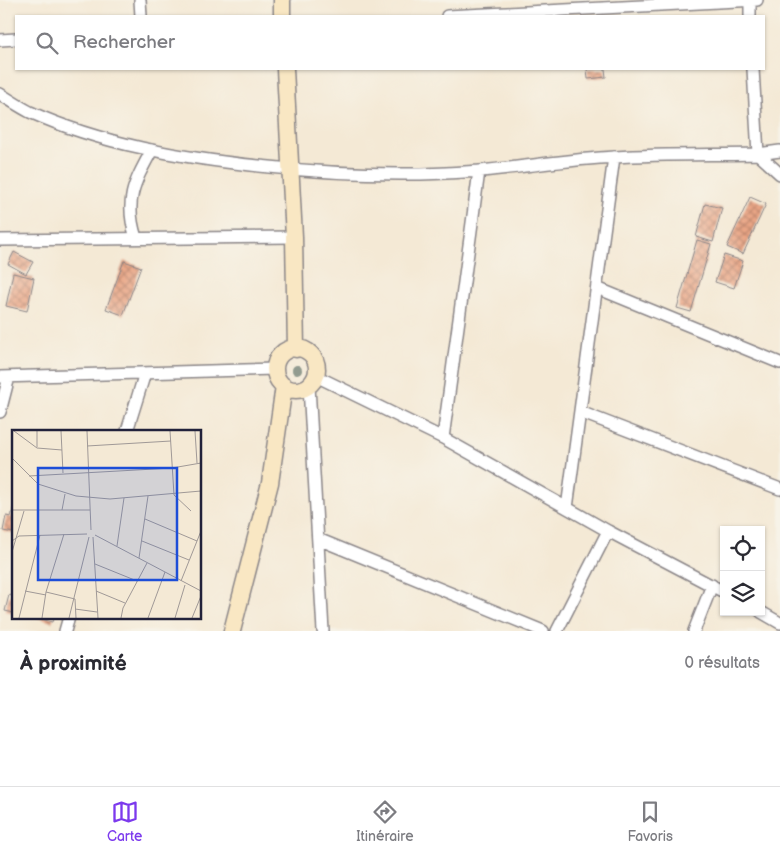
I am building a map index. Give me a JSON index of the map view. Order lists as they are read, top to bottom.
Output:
{
  "page": {
    "search": "Rechercher",
    "heading": ["À proximité", "0 résultats"],
    "nav": ["Carte", "Itinéraire", "Favoris"]
  }
}
